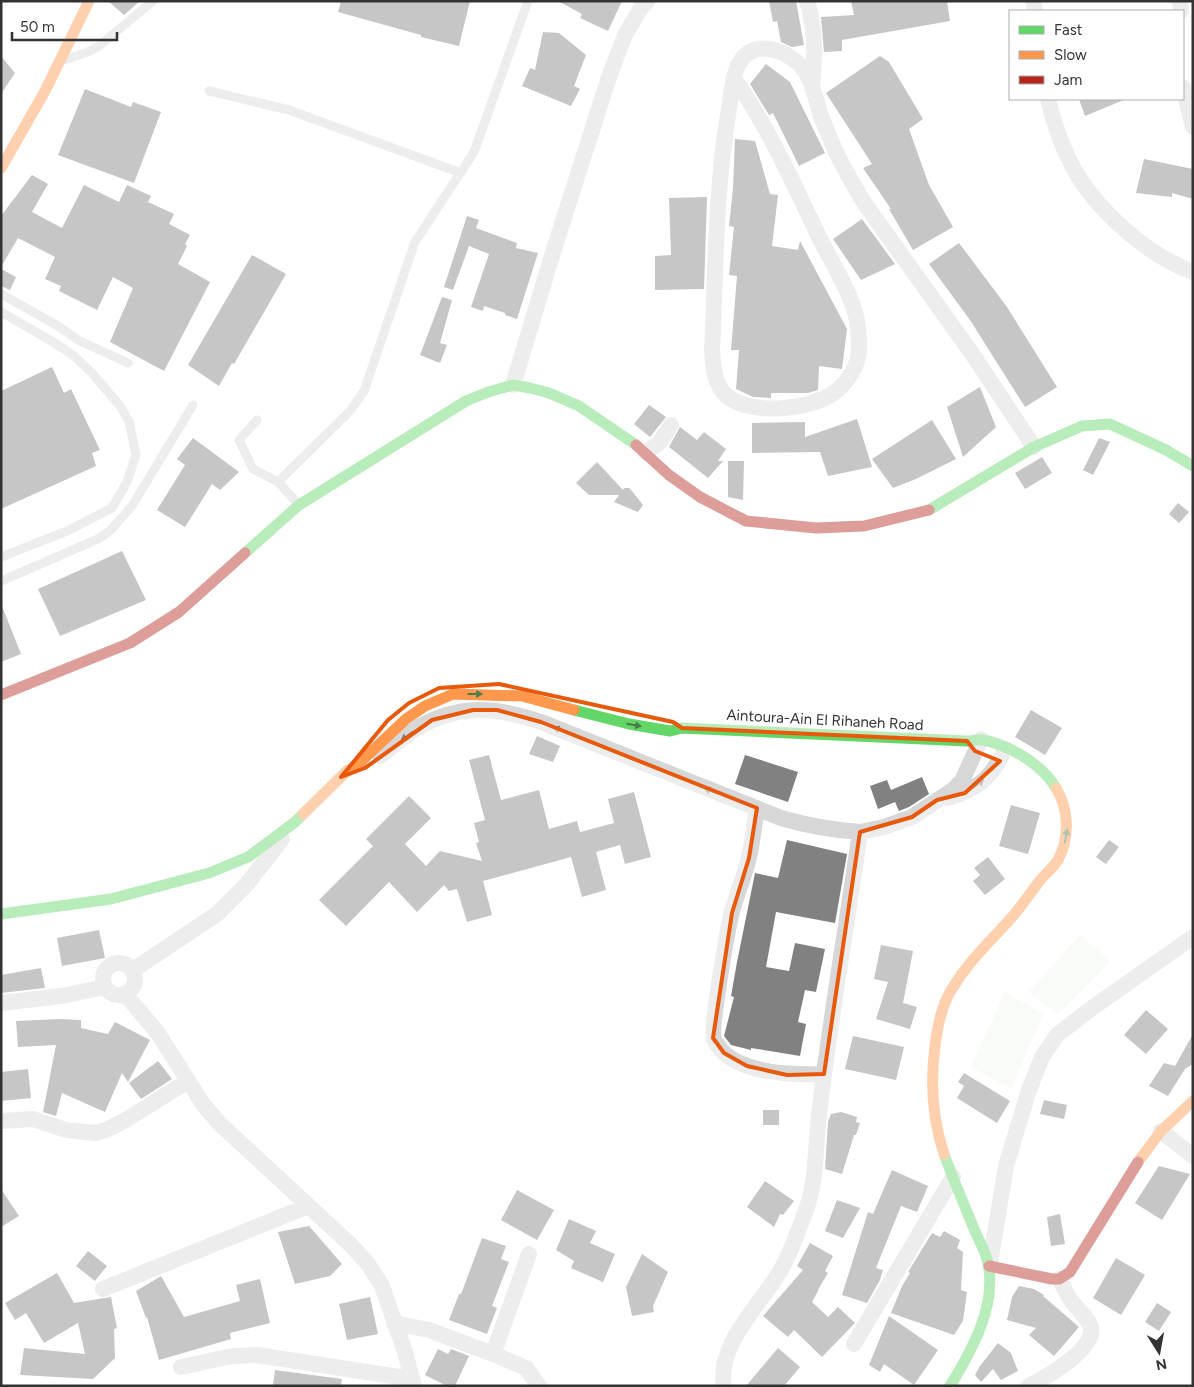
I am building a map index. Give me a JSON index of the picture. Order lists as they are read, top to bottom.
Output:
{
  "streets": {
    "main road": ["Aintoura-Ain El Rihaneh Road"]
  },
  "legend": ["Fast", "Slow", "Jam"],
  "scale_bar": "50 m",
  "north": "bottom"
}
